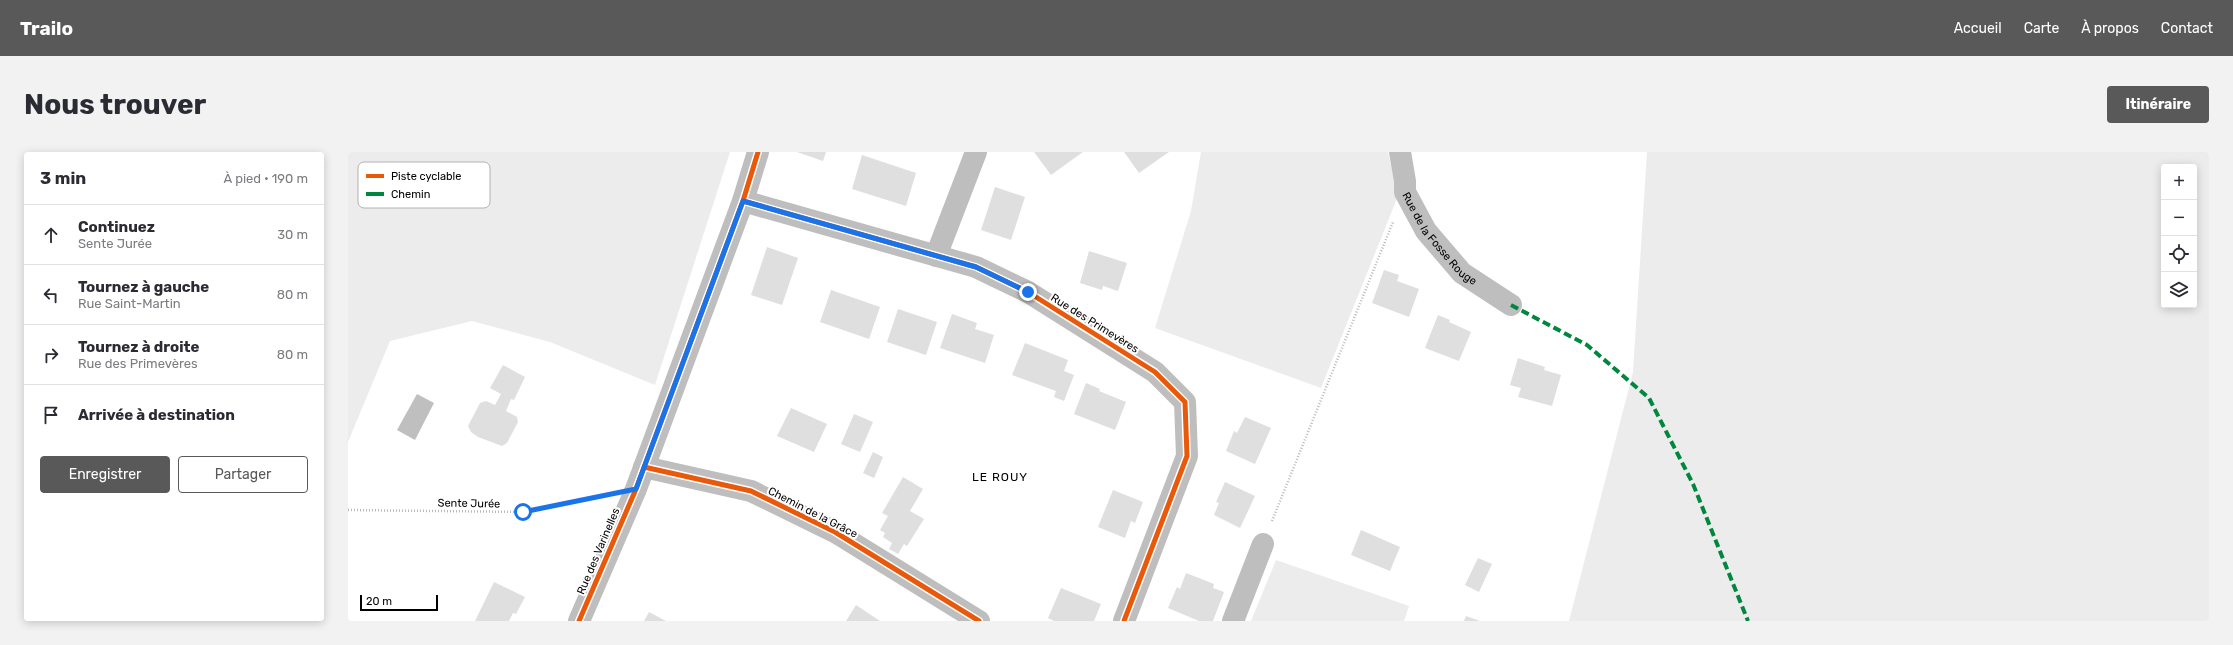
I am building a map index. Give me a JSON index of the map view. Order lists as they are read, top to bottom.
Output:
{
  "streets": {
    "street": [
      "Rue de la Fosse Rouge",
      "Rue des Primevères",
      "Chemin de la Grâce",
      "Rue des Varinelles"
    ],
    "path": ["Sente Jurée"]
  },
  "crossings": [
    ["Rue des Primevères", "Rue des Varinelles"],
    ["Sente Jurée", "Rue des Varinelles"],
    ["Chemin de la Grâce", "Rue des Varinelles"]
  ],
  "districts": ["LE ROUY"],
  "legend": ["Piste cyclable", "Chemin"],
  "scale_bar": "20 m",
  "page": {
    "header": "Trailo",
    "nav": [
      "Accueil",
      "Carte",
      "À propos",
      "Contact"
    ],
    "buttons": [
      "Itinéraire",
      ["Enregistrer", "Partager"]
    ],
    "title": "Nous trouver",
    "heading": ["3 min", "À pied · 190 m"],
    "map_buttons": ["+", "−"],
    "list": [
      ["Continuez", "Sente Jurée", "30 m"],
      ["Tournez à gauche", "Rue Saint-Martin", "80 m"],
      ["Tournez à droite", "Rue des Primevères", "80 m"],
      "Arrivée à destination"
    ],
    "scale": "20 m"
  }
}
